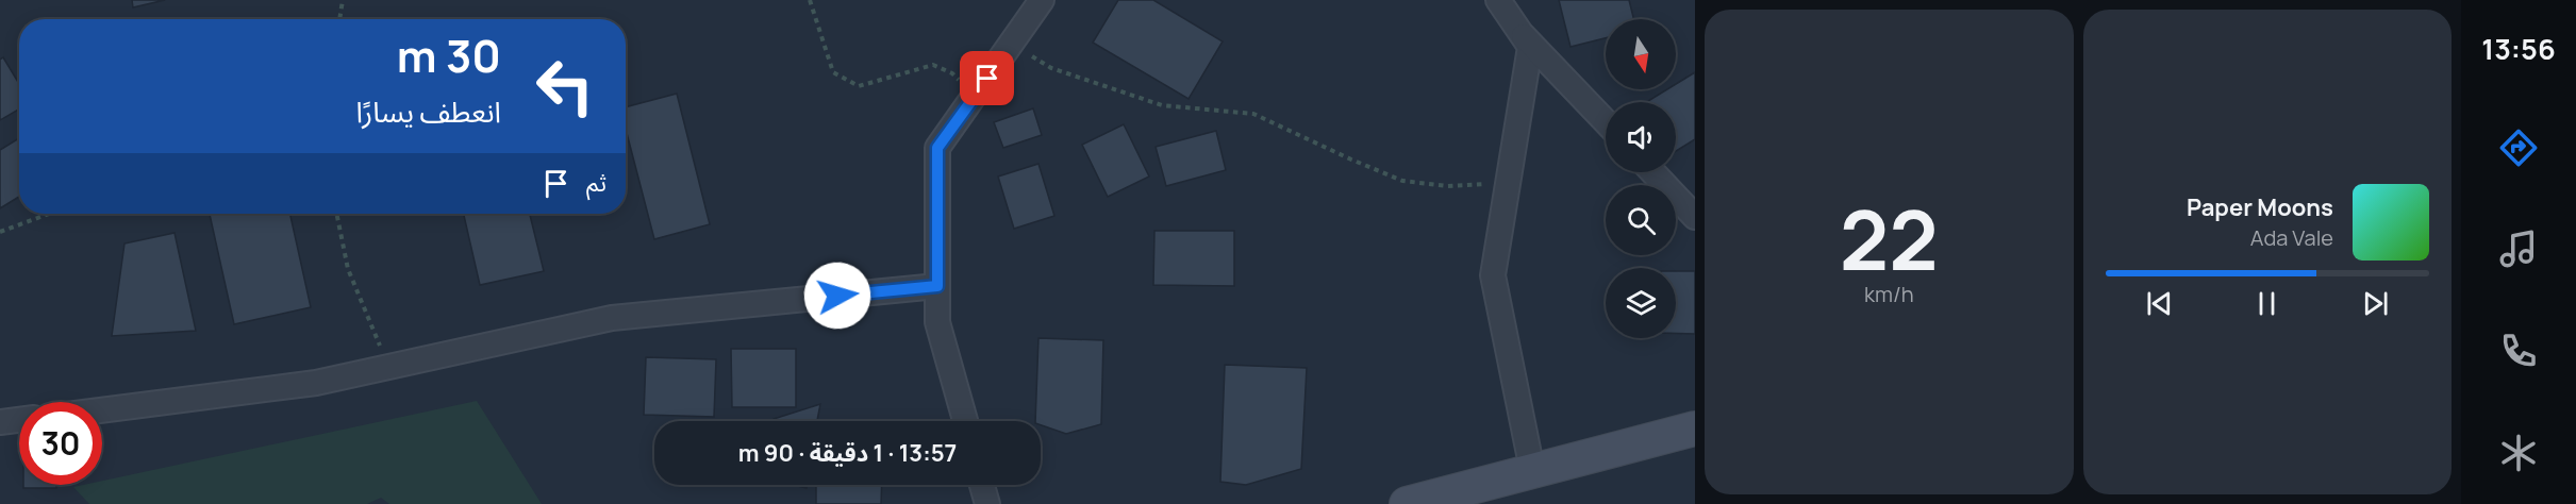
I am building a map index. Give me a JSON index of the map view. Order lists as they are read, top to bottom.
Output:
{
  "north": "bottom",
  "page": {
    "tabs": "13:56",
    "tile": ["22", "km/h"],
    "turn": ["30 m", "انعطف يسارًا"],
    "then": "ثم",
    "song": ["Paper Moons", "Ada Vale"],
    "limit": "30",
    "trip": "13:57 · 1 دقيقة · 90 m"
  }
}
